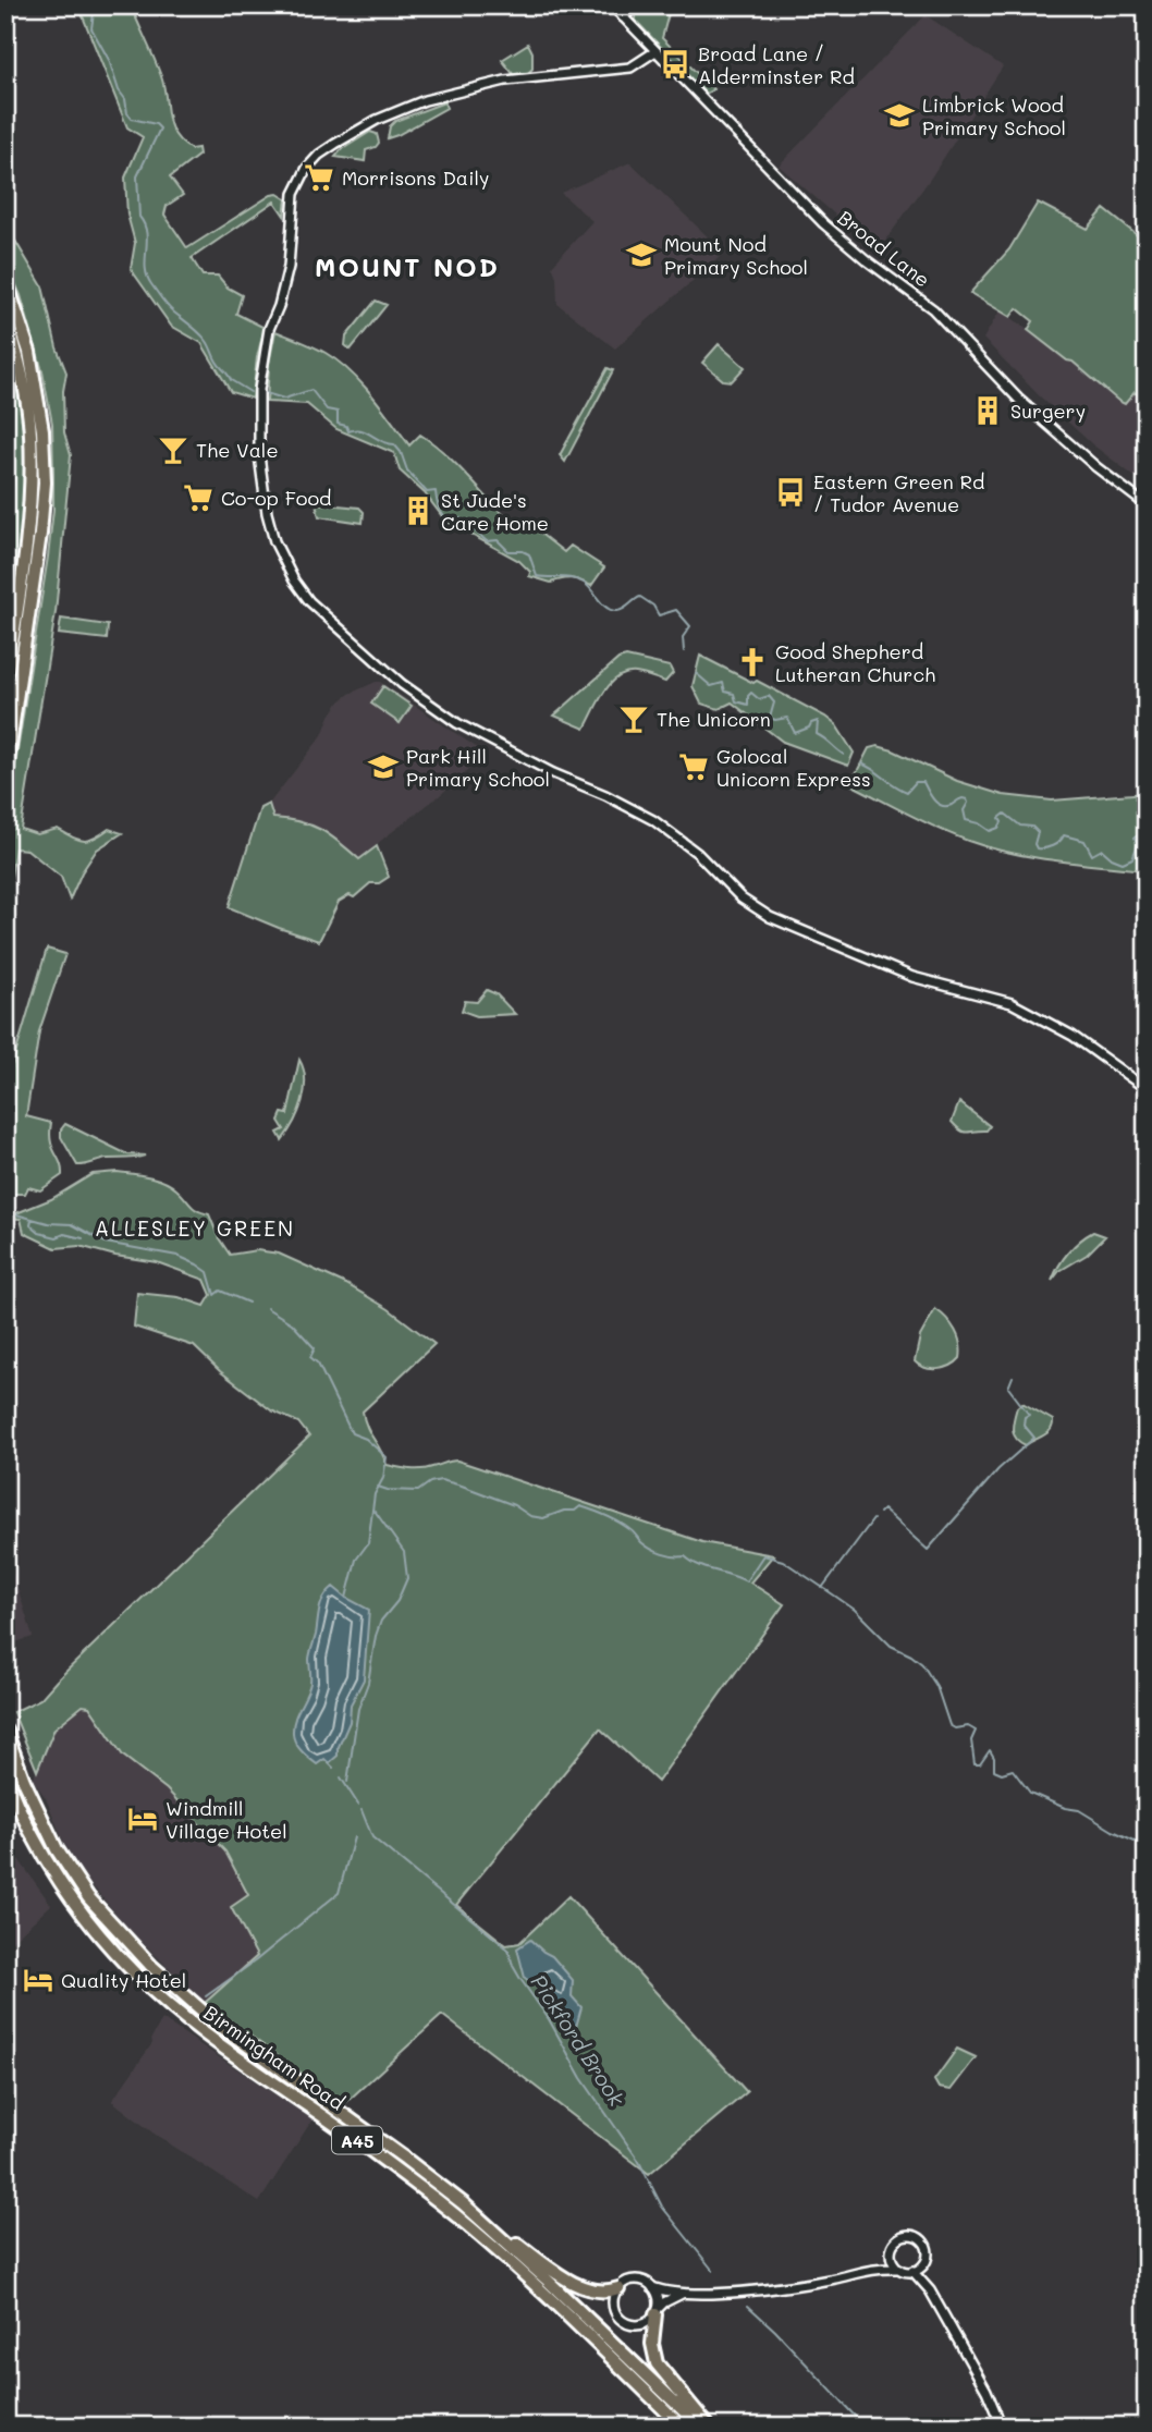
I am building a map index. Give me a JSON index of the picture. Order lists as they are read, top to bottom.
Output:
{
  "streets": {
    "highway": ["Birmingham Road", "A45"],
    "street": ["Broad Lane"]
  },
  "districts": ["MOUNT NOD", "ALLESLEY GREEN"],
  "water": ["Pickford Brook"],
  "places": {
    "bus stop": ["Broad Lane / Alderminster Rd", "Eastern Green Rd / Tudor Avenue"],
    "school or university": ["Limbrick Wood Primary School", "Mount Nod Primary School", "Park Hill Primary School"],
    "supermarket": ["Morrisons Daily", "Co-op Food", "Golocal Unicorn Express"],
    "building": ["Surgery", "St Jude's Care Home"],
    "bar": ["The Vale", "The Unicorn"],
    "church": ["Good Shepherd Lutheran Church"],
    "hotel": ["Windmill Village Hotel", "Quality Hotel"]
  }
}
